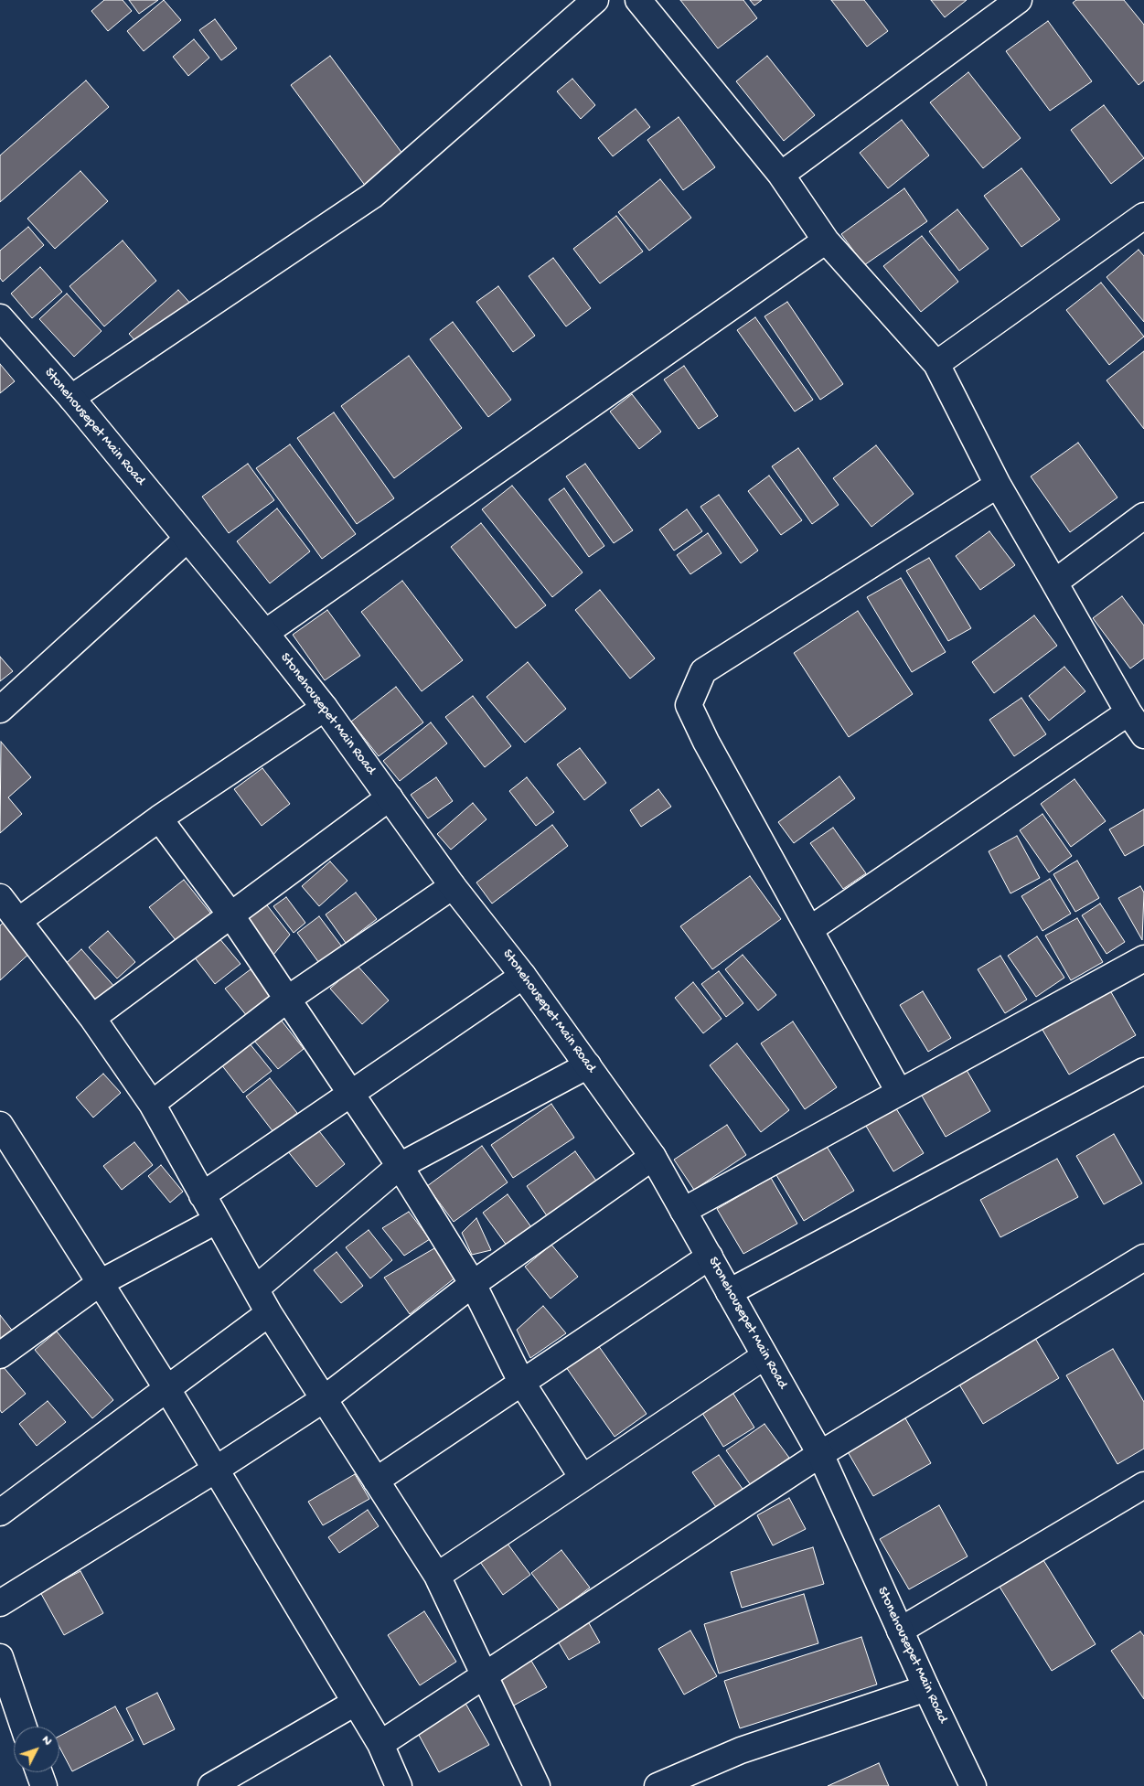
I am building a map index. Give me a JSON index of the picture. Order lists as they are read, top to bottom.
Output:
{
  "streets": {
    "street": ["Stonehousepet Main Road"]
  },
  "north": "top right"
}
